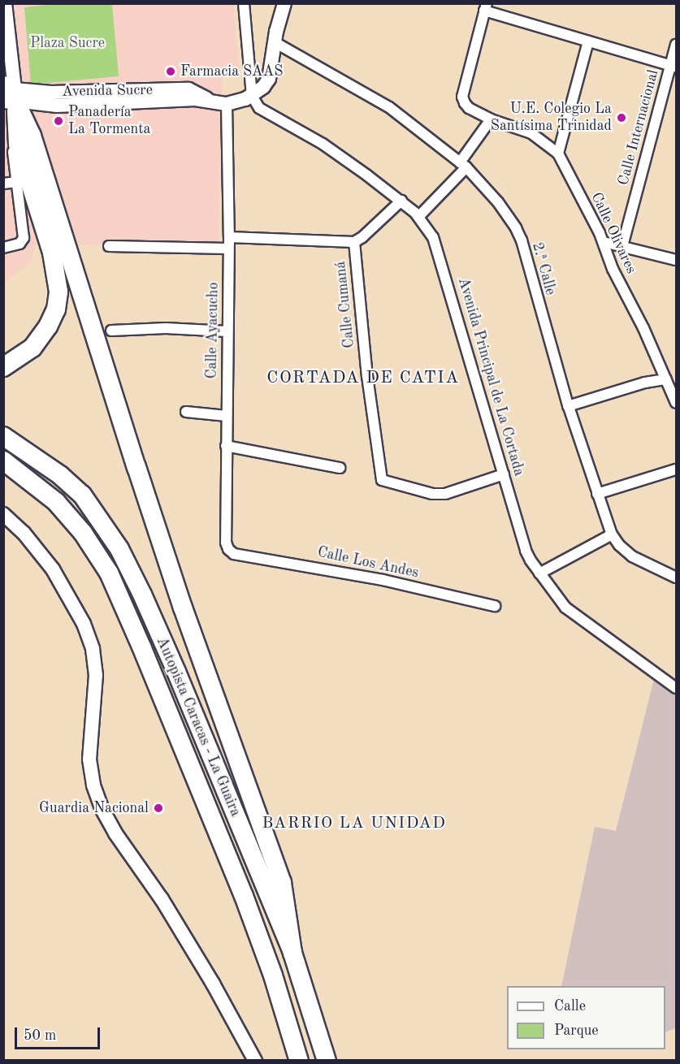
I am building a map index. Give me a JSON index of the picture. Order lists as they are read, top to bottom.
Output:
{
  "streets": {
    "highway": ["Autopista Caracas - La Guaira"],
    "main road": ["Avenida Sucre"],
    "street": [
      "Calle Internacional",
      "Calle Olivares",
      "2.ª Calle",
      "Calle Cumaná",
      "Calle Ayacucho",
      "Avenida Principal de La Cortada",
      "Calle Los Andes"
    ]
  },
  "crossings": [
    ["Avenida Sucre", "Calle Ayacucho"],
    ["Calle Cumaná", "Avenida Principal de La Cortada"],
    ["Calle Ayacucho", "Calle Los Andes"]
  ],
  "districts": ["CORTADA DE CATIA", "BARRIO LA UNIDAD"],
  "parks": ["Plaza Sucre"],
  "places": [
    "Farmacia SAAS",
    "U.E. Colegio La Santísima Trinidad",
    "Panadería La Tormenta",
    "Guardia Nacional"
  ],
  "legend": ["Calle", "Parque"],
  "scale_bar": "50 m"
}
